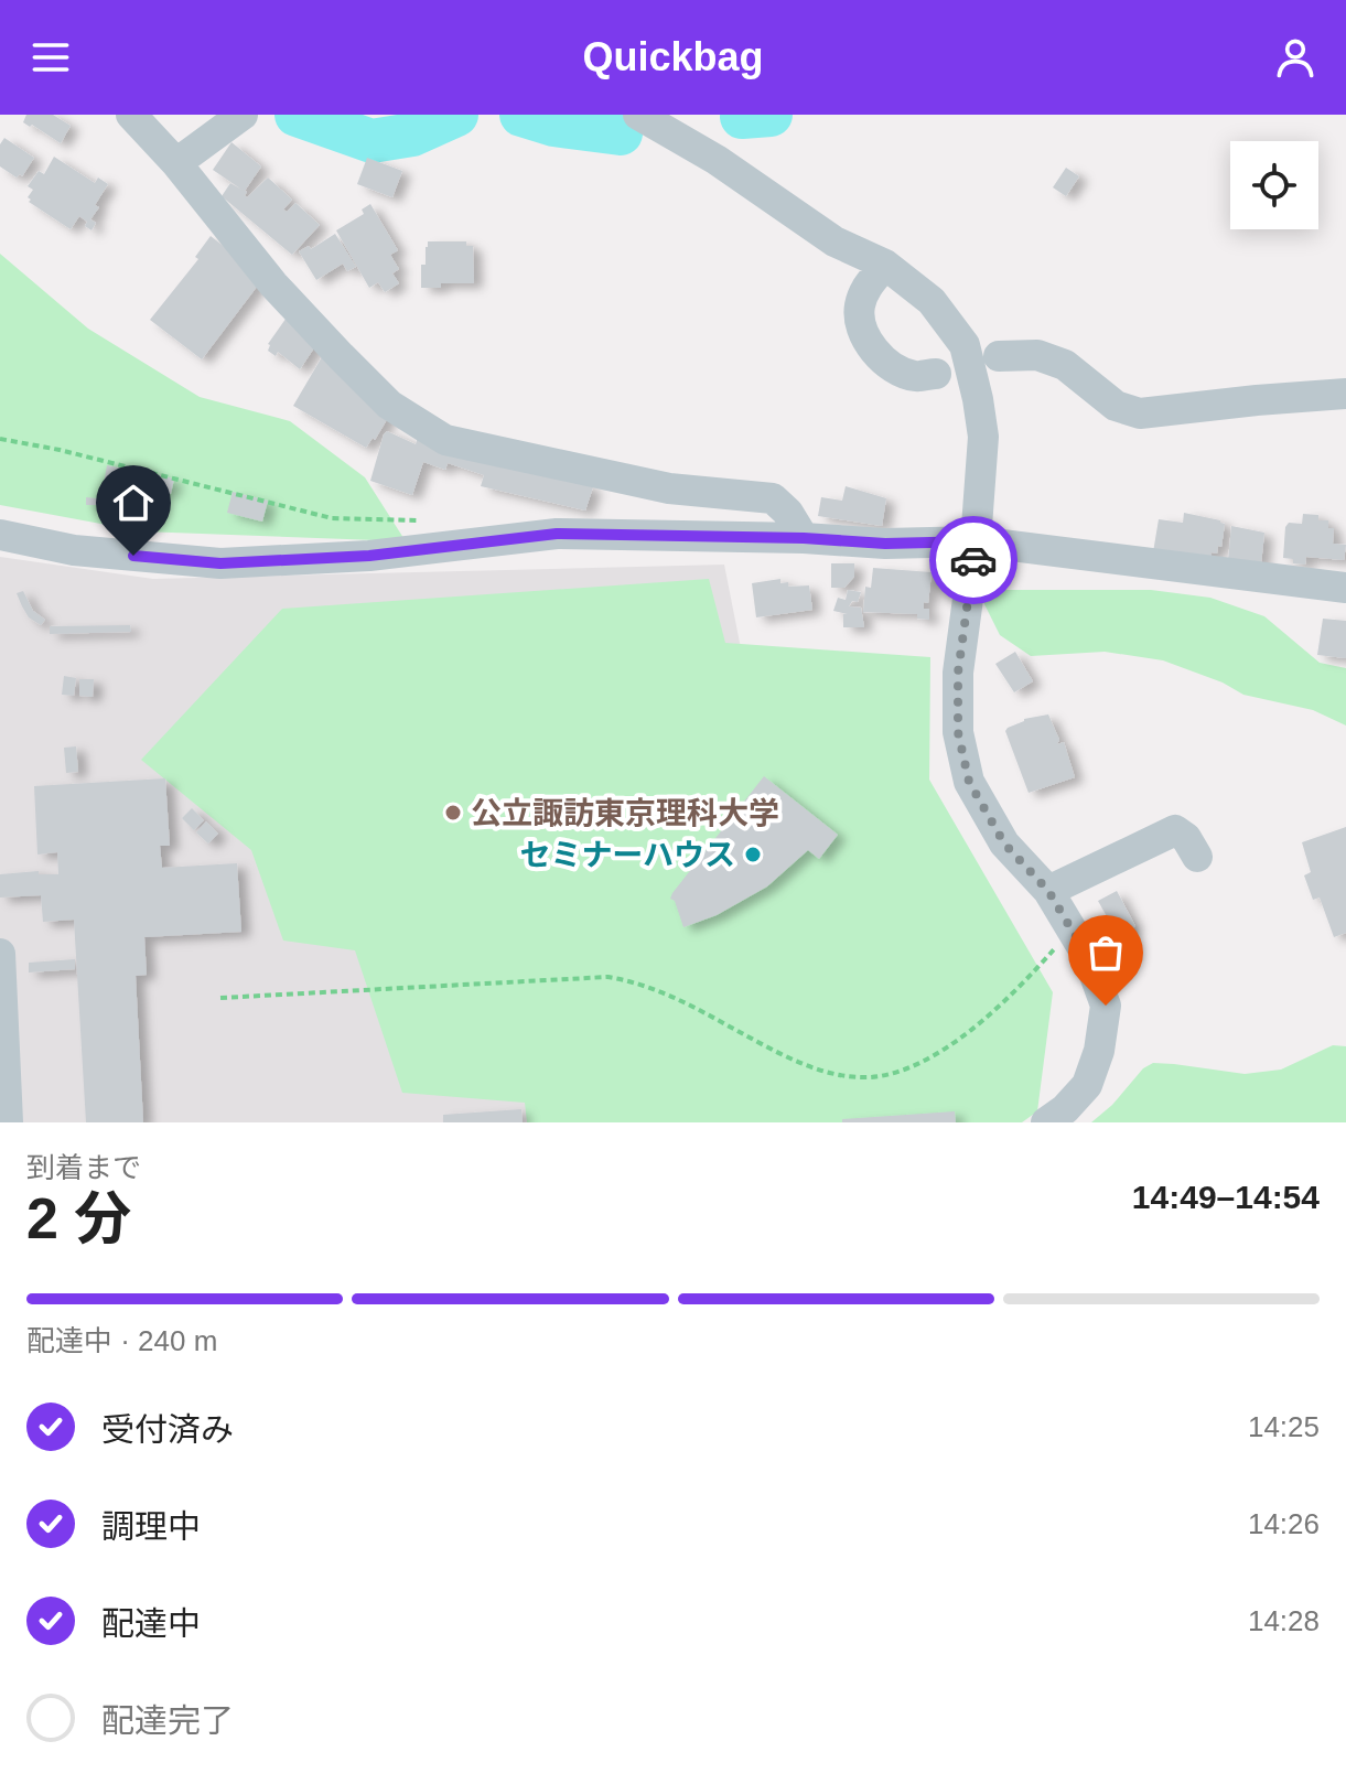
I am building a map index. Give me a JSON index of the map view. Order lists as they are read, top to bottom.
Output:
{
  "places": ["公立諏訪東京理科大学", "セミナーハウス"],
  "page": {
    "header": "Quickbag",
    "heading": ["2 分", "到着まで", "14:49–14:54"],
    "bar": "配達中 · 240 m",
    "list": [
      ["受付済み", "14:25"],
      ["調理中", "14:26"],
      ["配達中", "14:28"],
      "配達完了"
    ]
  }
}
